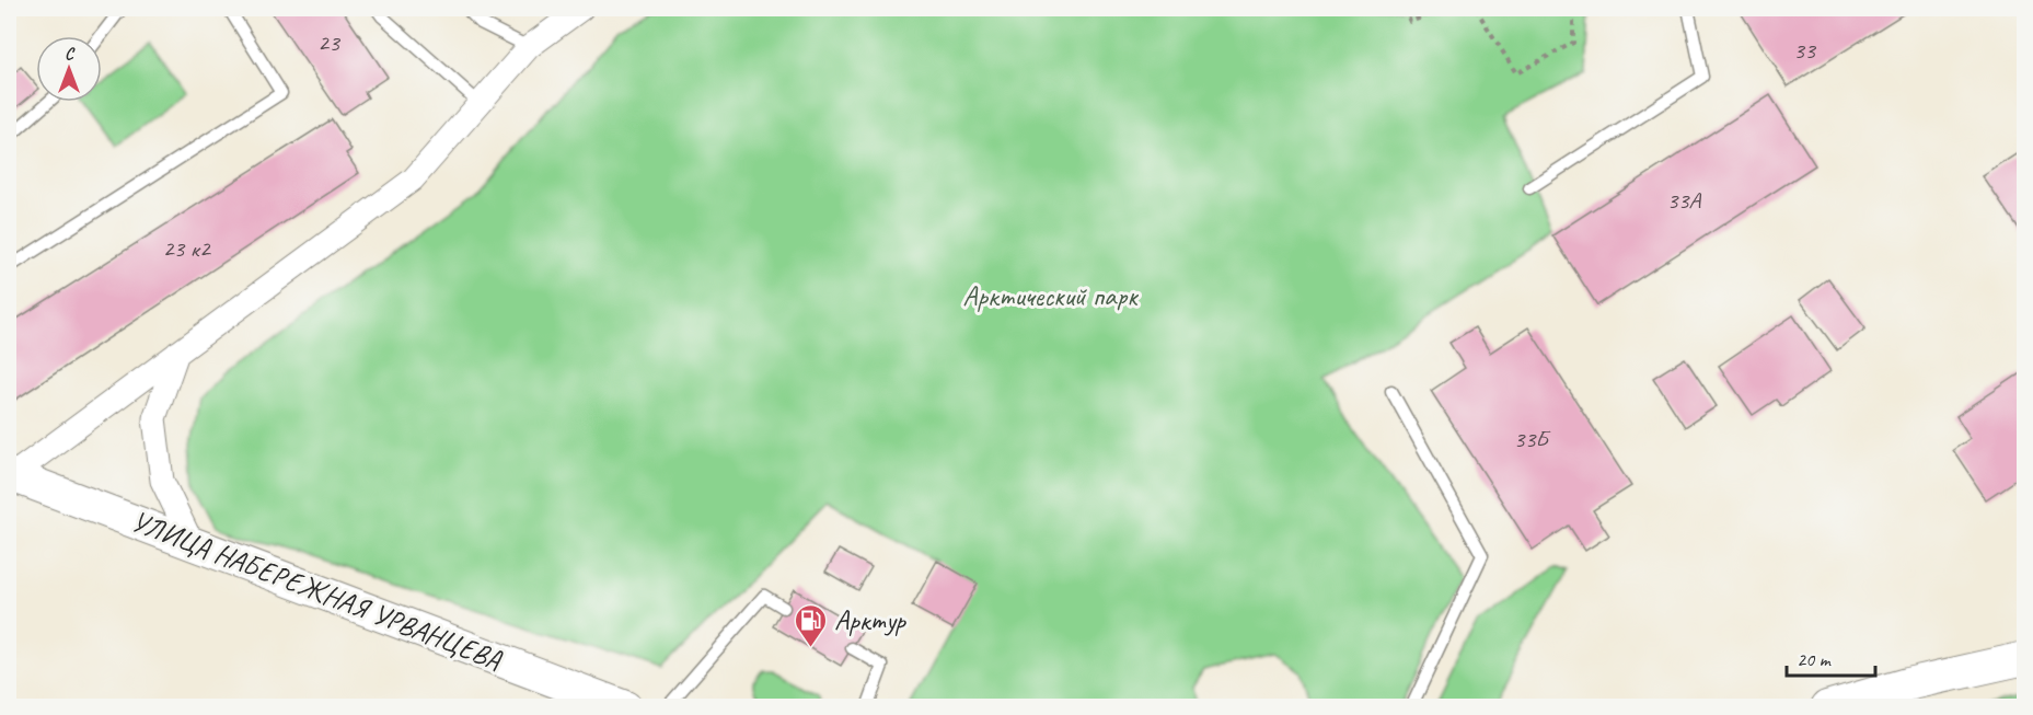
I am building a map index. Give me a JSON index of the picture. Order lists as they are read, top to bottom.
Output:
{
  "streets": {
    "street": ["УЛИЦА НАБЕРЕЖНАЯ УРВАНЦЕВА"]
  },
  "parks": ["Арктический парк"],
  "places": {
    "fuel station": ["Арктур"]
  },
  "house_numbers": [
    "23",
    "33",
    "33А",
    "23 к2",
    "33Б"
  ],
  "scale_bar": "20 m",
  "north": "top"
}
